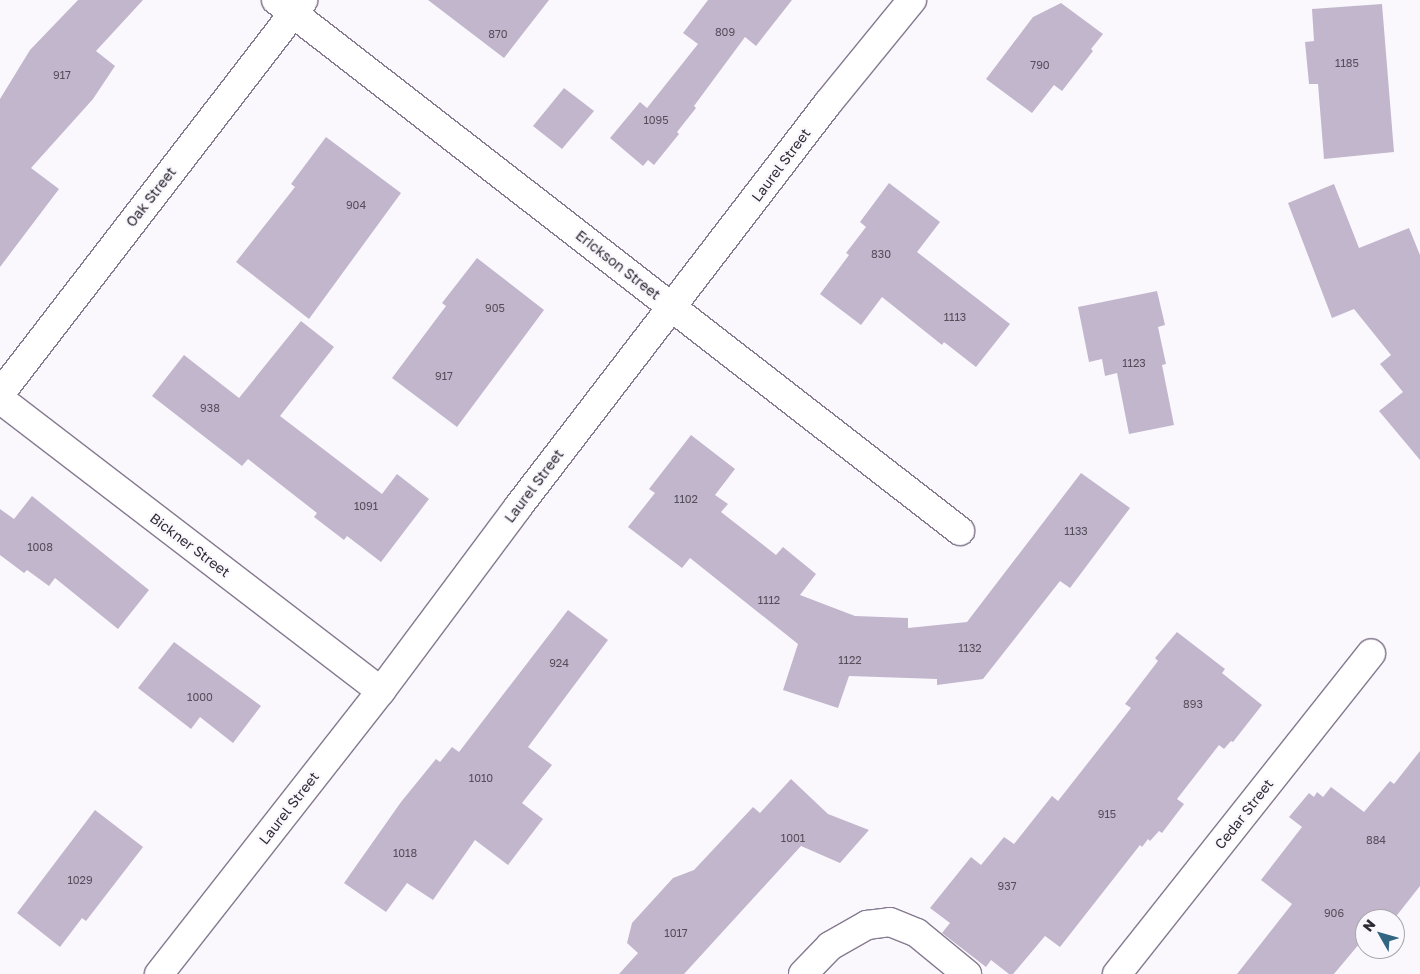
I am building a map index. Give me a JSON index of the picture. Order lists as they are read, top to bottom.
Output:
{
  "streets": {
    "street": [
      "Laurel Street",
      "Oak Street",
      "Erickson Street",
      "Bickner Street",
      "Cedar Street"
    ]
  },
  "crossings": [
    ["Laurel Street", "Erickson Street"],
    ["Laurel Street", "Bickner Street"],
    ["Oak Street", "Erickson Street"]
  ],
  "house_numbers": [
    "809",
    "870",
    "1185",
    "790",
    "917",
    "1095",
    "904",
    "830",
    "905",
    "1113",
    "1123",
    "917",
    "938",
    "1102",
    "1091",
    "1133",
    "1008",
    "1112",
    "1132",
    "1122",
    "924",
    "1000",
    "893",
    "1010",
    "915",
    "1001",
    "884",
    "1018",
    "1029",
    "937",
    "906",
    "1017"
  ],
  "north": "top left"
}
